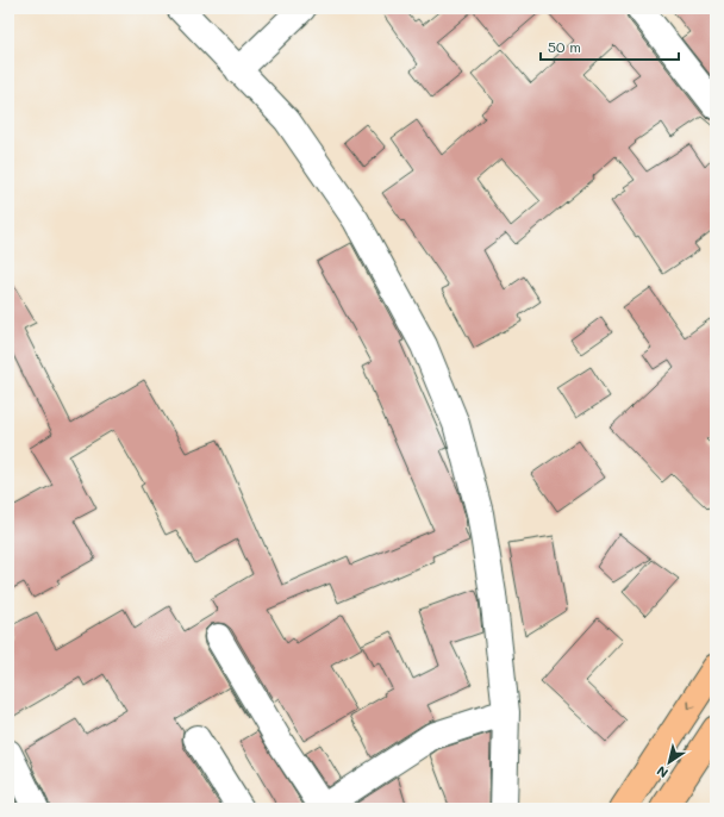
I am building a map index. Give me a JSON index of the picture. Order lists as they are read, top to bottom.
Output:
{
  "scale_bar": "50 m",
  "north": "bottom left"
}
